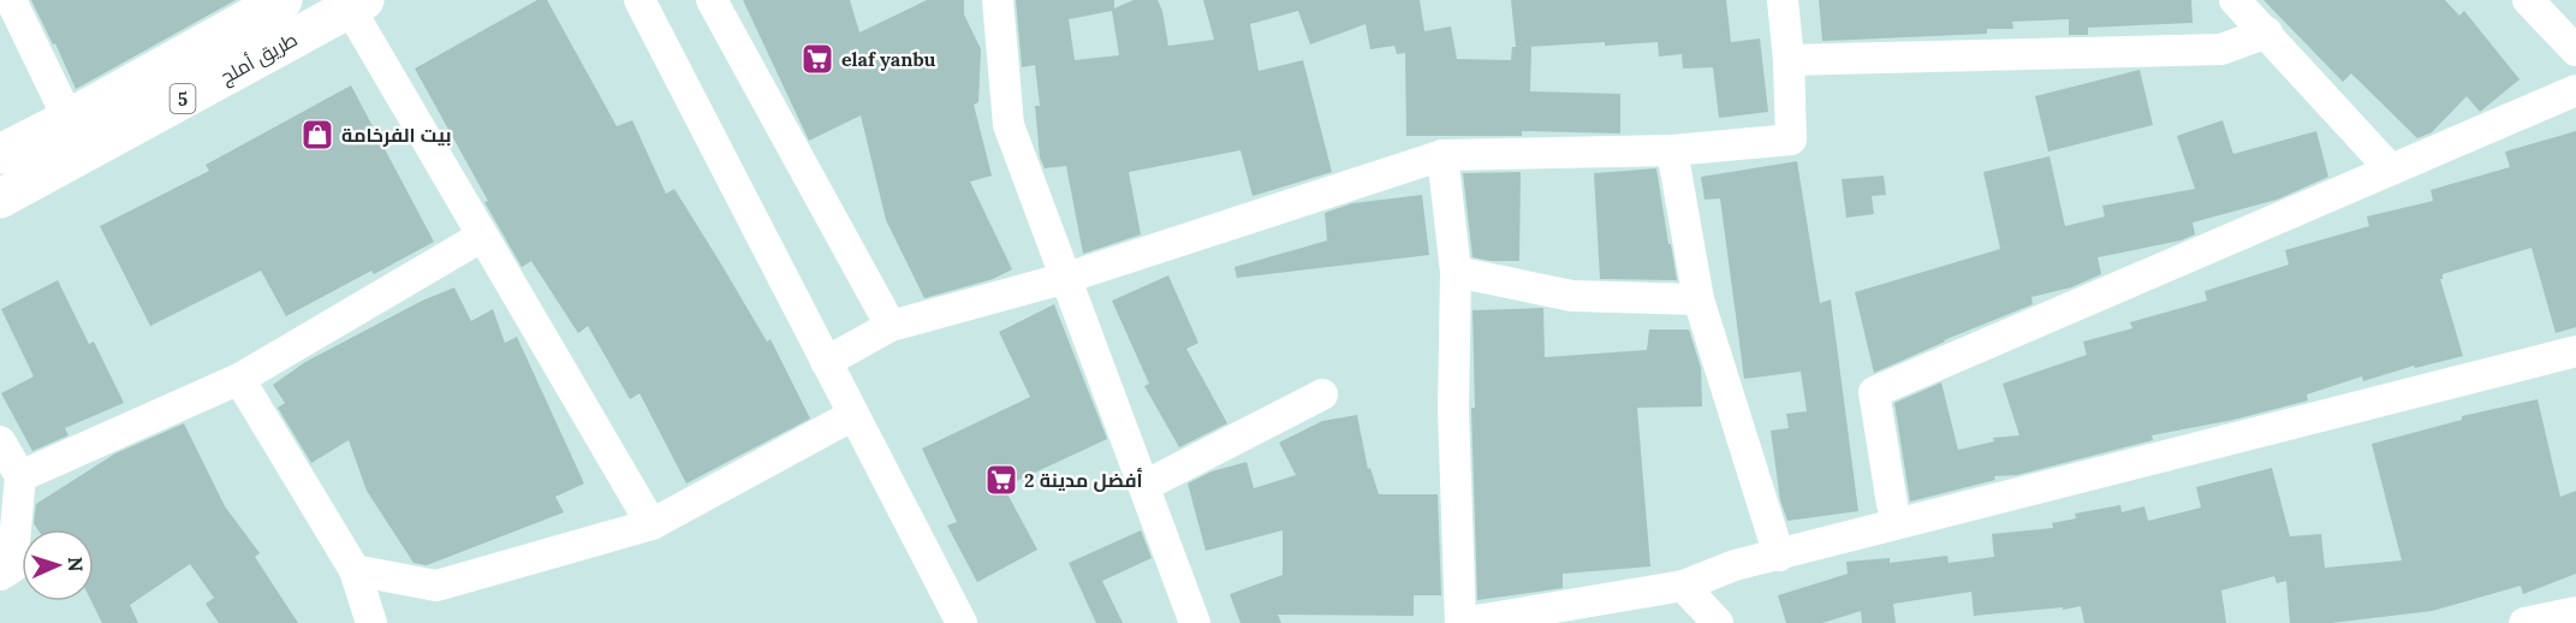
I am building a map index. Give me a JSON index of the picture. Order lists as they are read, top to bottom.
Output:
{
  "streets": {
    "highway": ["طريق أملج", "5"]
  },
  "places": {
    "supermarket": ["elaf yanbu", "2 أفضل مدينة"],
    "shop": ["بيت الفرخامة"]
  },
  "north": "right"
}
